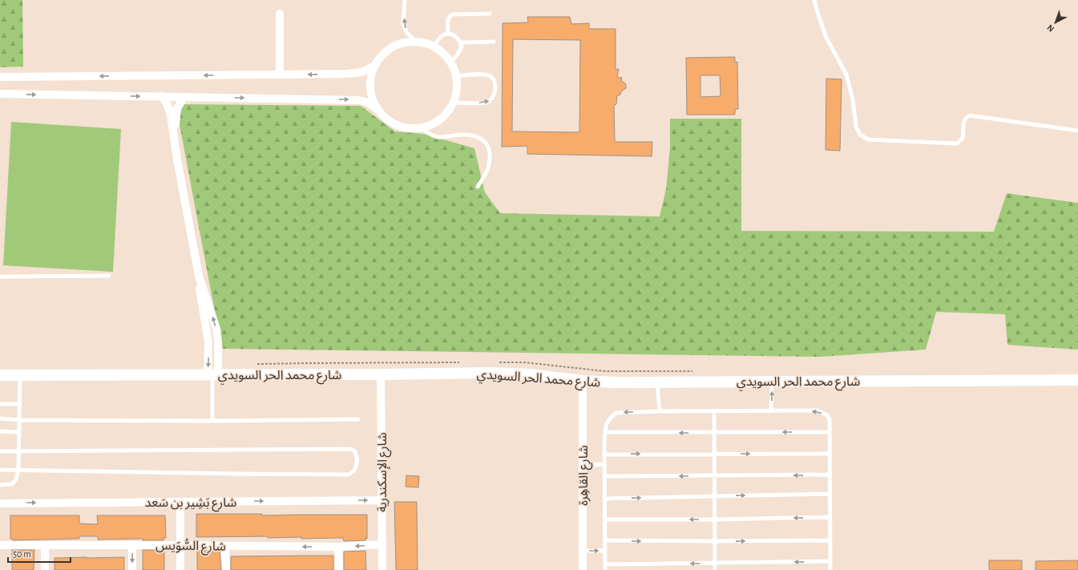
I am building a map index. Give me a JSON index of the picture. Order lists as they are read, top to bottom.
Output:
{
  "streets": {
    "street": [
      "شارع محمد الحر السويدي",
      "شارع الإسكندرية",
      "شارع القاهِرة",
      "شارع بَشِير بن سَعد",
      "شارع السُّوَيس"
    ]
  },
  "crossings": [
    ["شارع محمد الحر السويدي", "شارع الإسكندرية"],
    ["شارع محمد الحر السويدي", "شارع القاهِرة"],
    ["شارع الإسكندرية", "شارع بَشِير بن سَعد"],
    ["شارع الإسكندرية", "شارع السُّوَيس"]
  ],
  "one_way": ["شارع بَشِير بن سَعد", "شارع السُّوَيس"],
  "scale_bar": "50 m",
  "north": "bottom left"
}
